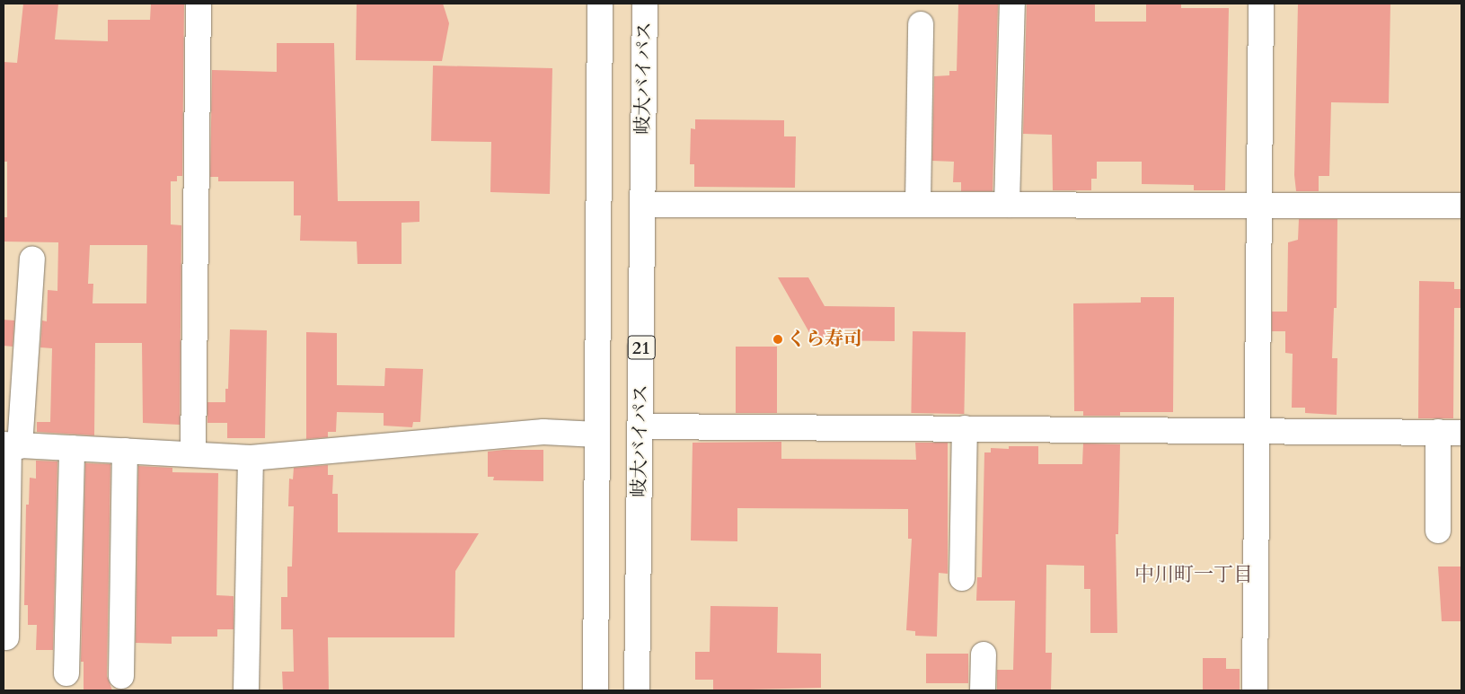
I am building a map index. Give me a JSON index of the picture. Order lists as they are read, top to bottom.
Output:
{
  "streets": {
    "main road": ["岐大バイパス", "21"]
  },
  "districts": ["中川町一丁目"],
  "places": ["くら寿司"]
}
